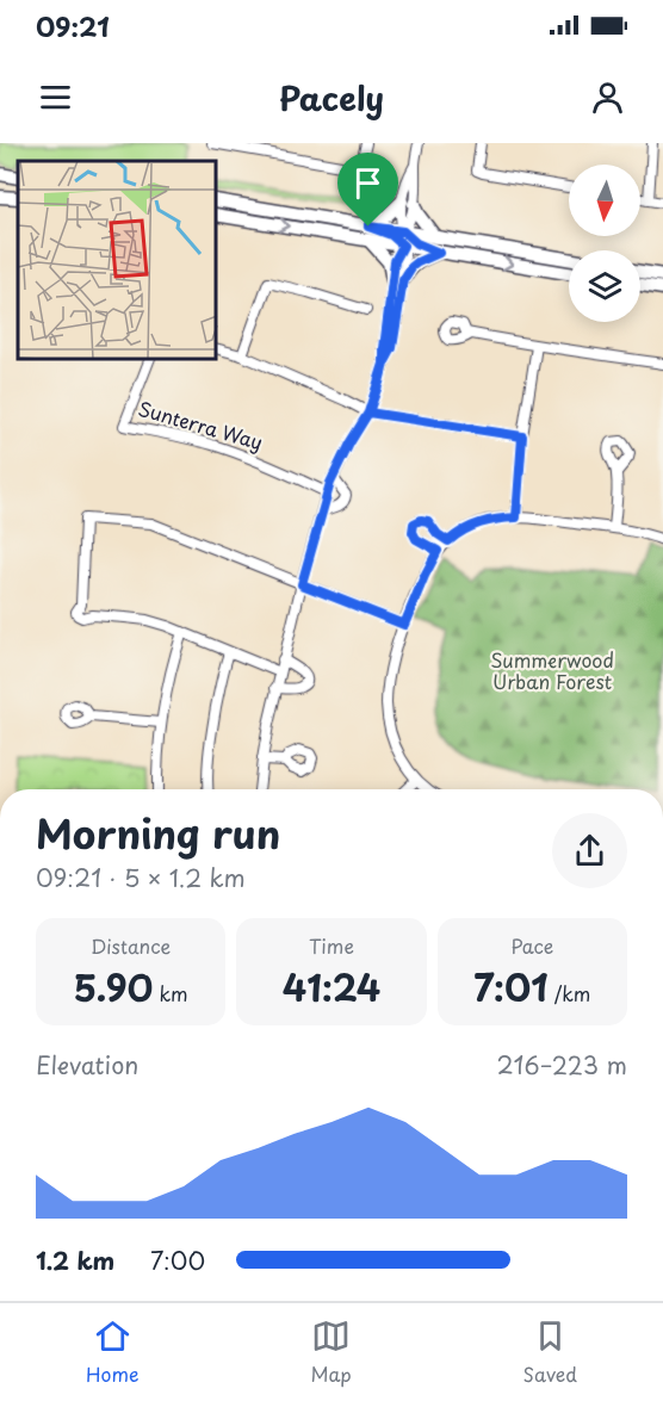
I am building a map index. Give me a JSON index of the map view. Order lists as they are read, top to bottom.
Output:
{
  "streets": {
    "street": ["Sunterra Way"]
  },
  "parks": ["Summerwood Urban Forest"],
  "north": "bottom",
  "page": {
    "status": "09:21",
    "header": "Pacely",
    "heading": ["Morning run", "09:21 · 5 × 1.2 km"],
    "stats": [
      ["Distance", "5.90 km"],
      ["Time", "41:24"],
      ["Pace", "7:01 /km"]
    ],
    "chart": ["Elevation", "216–223 m"],
    "list": [
      {
        "name": "1.2 km",
        "note": "7:00"
      }
    ],
    "tabs": ["Home", "Map", "Saved"]
  }
}
